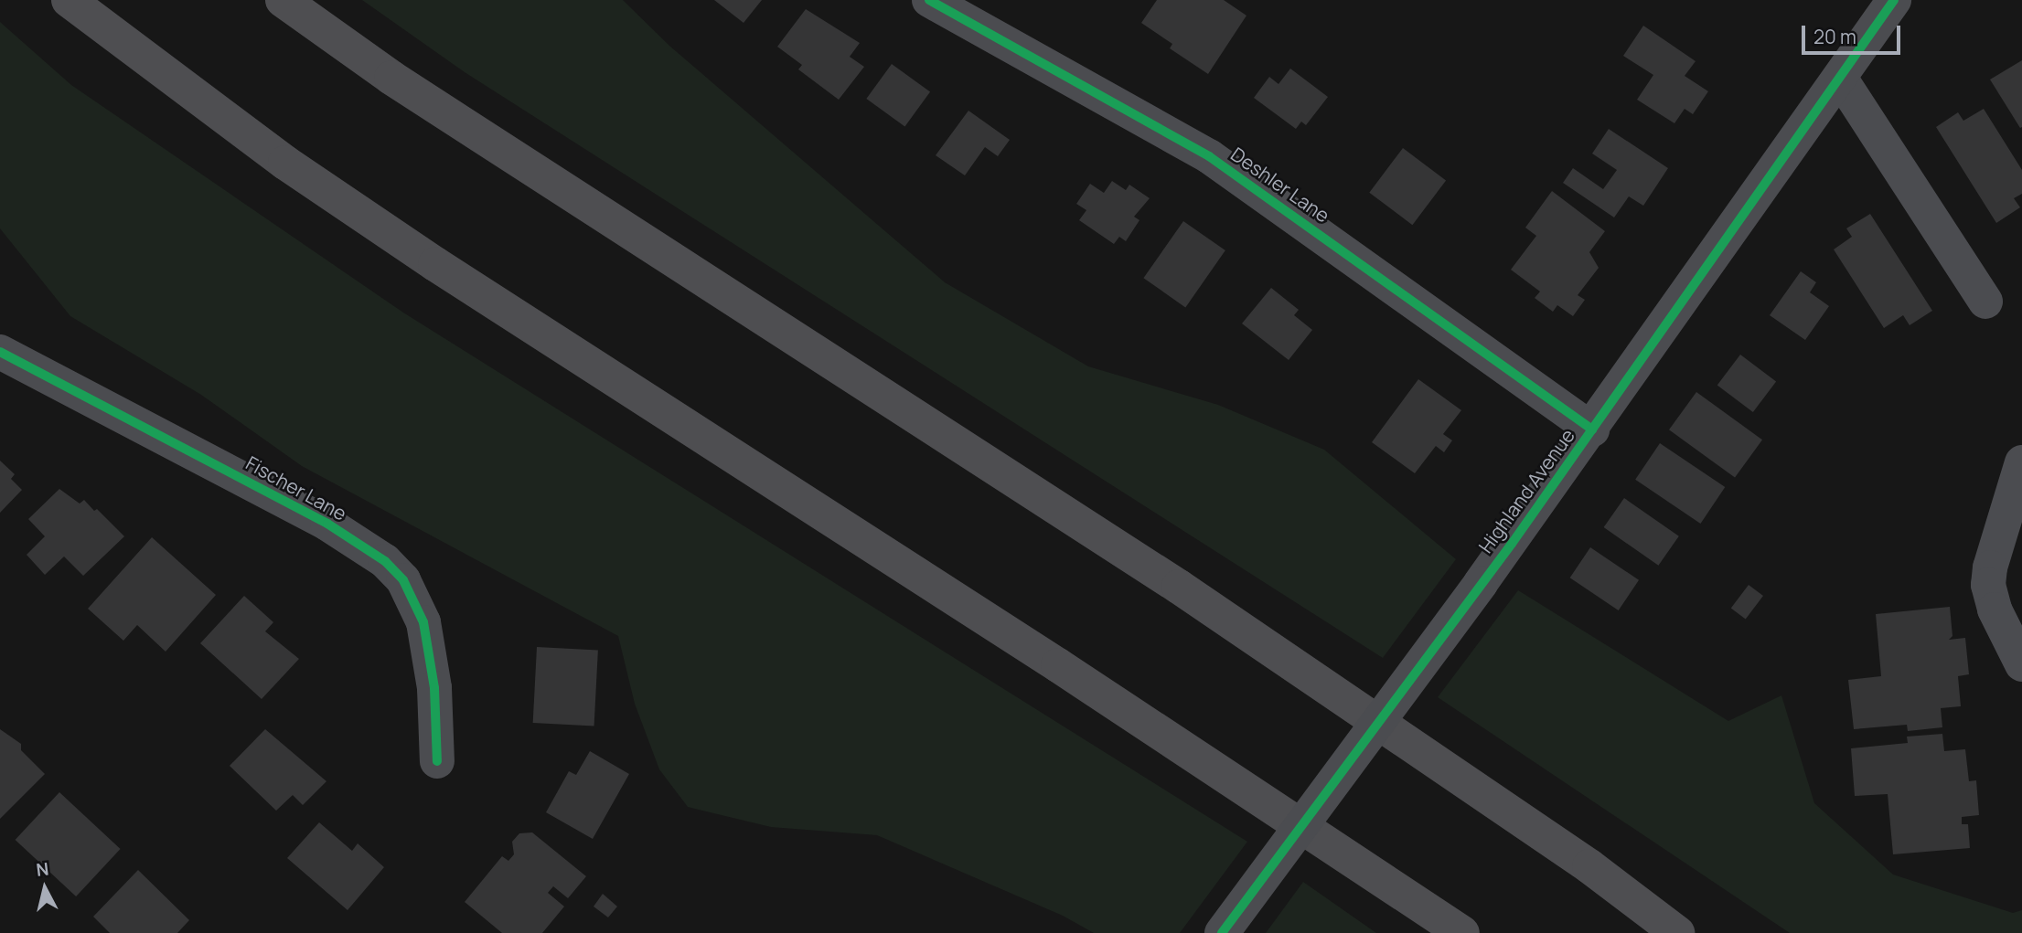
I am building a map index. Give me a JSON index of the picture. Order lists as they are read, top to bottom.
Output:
{
  "streets": {
    "street": ["Deshler Lane", "Fischer Lane", "Highland Avenue"]
  },
  "crossings": [
    ["Deshler Lane", "Highland Avenue"]
  ],
  "scale_bar": "20 m",
  "north": "top"
}
